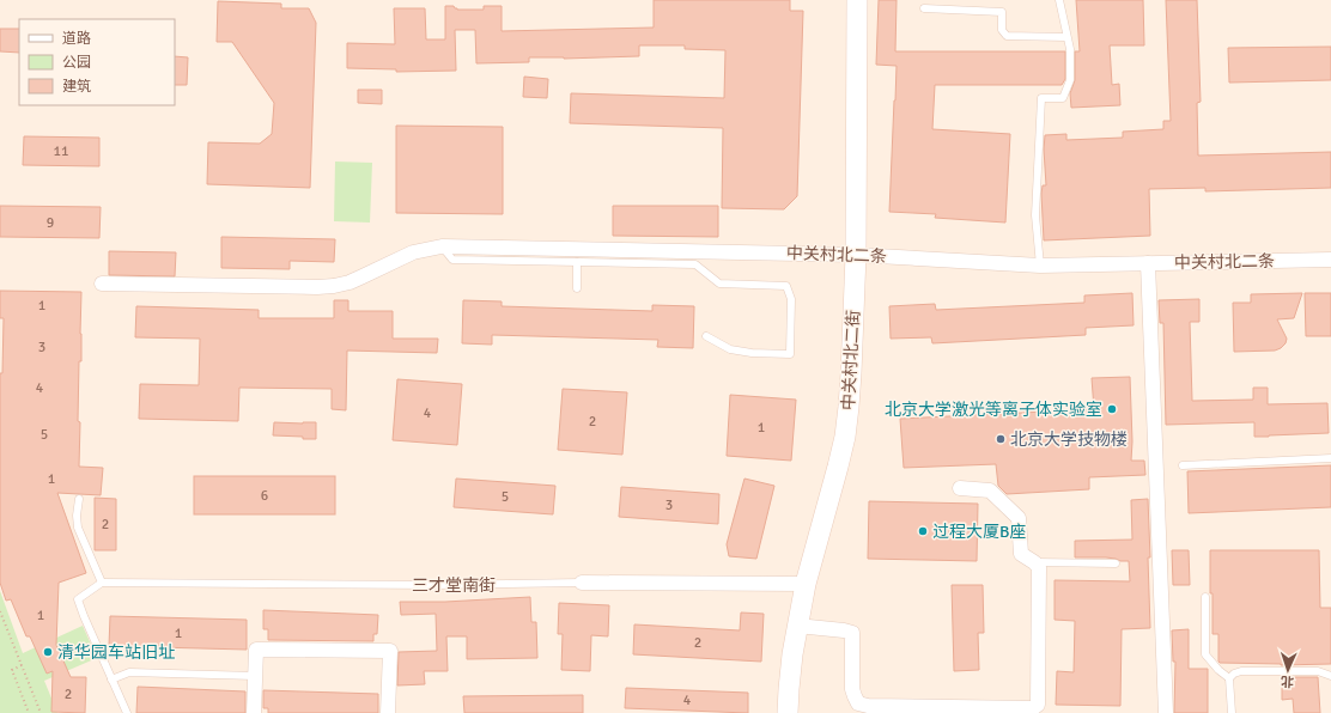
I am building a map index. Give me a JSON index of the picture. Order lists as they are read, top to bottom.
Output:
{
  "streets": {
    "street": ["中关村北二条", "中关村北二街", "三才堂南街"]
  },
  "crossings": [
    ["中关村北二条", "中关村北二街"],
    ["中关村北二街", "三才堂南街"]
  ],
  "places": [
    "北京大学激光等离子体实验室",
    "北京大学技物楼",
    "过程大厦B座",
    "清华园车站旧址"
  ],
  "house_numbers": [
    "11",
    "9",
    "1",
    "3",
    "4",
    "4",
    "2",
    "1",
    "5",
    "1",
    "6",
    "5",
    "3",
    "2",
    "1",
    "1",
    "2",
    "2",
    "4"
  ],
  "legend": ["道路", "公园", "建筑"],
  "north": "bottom"
}
